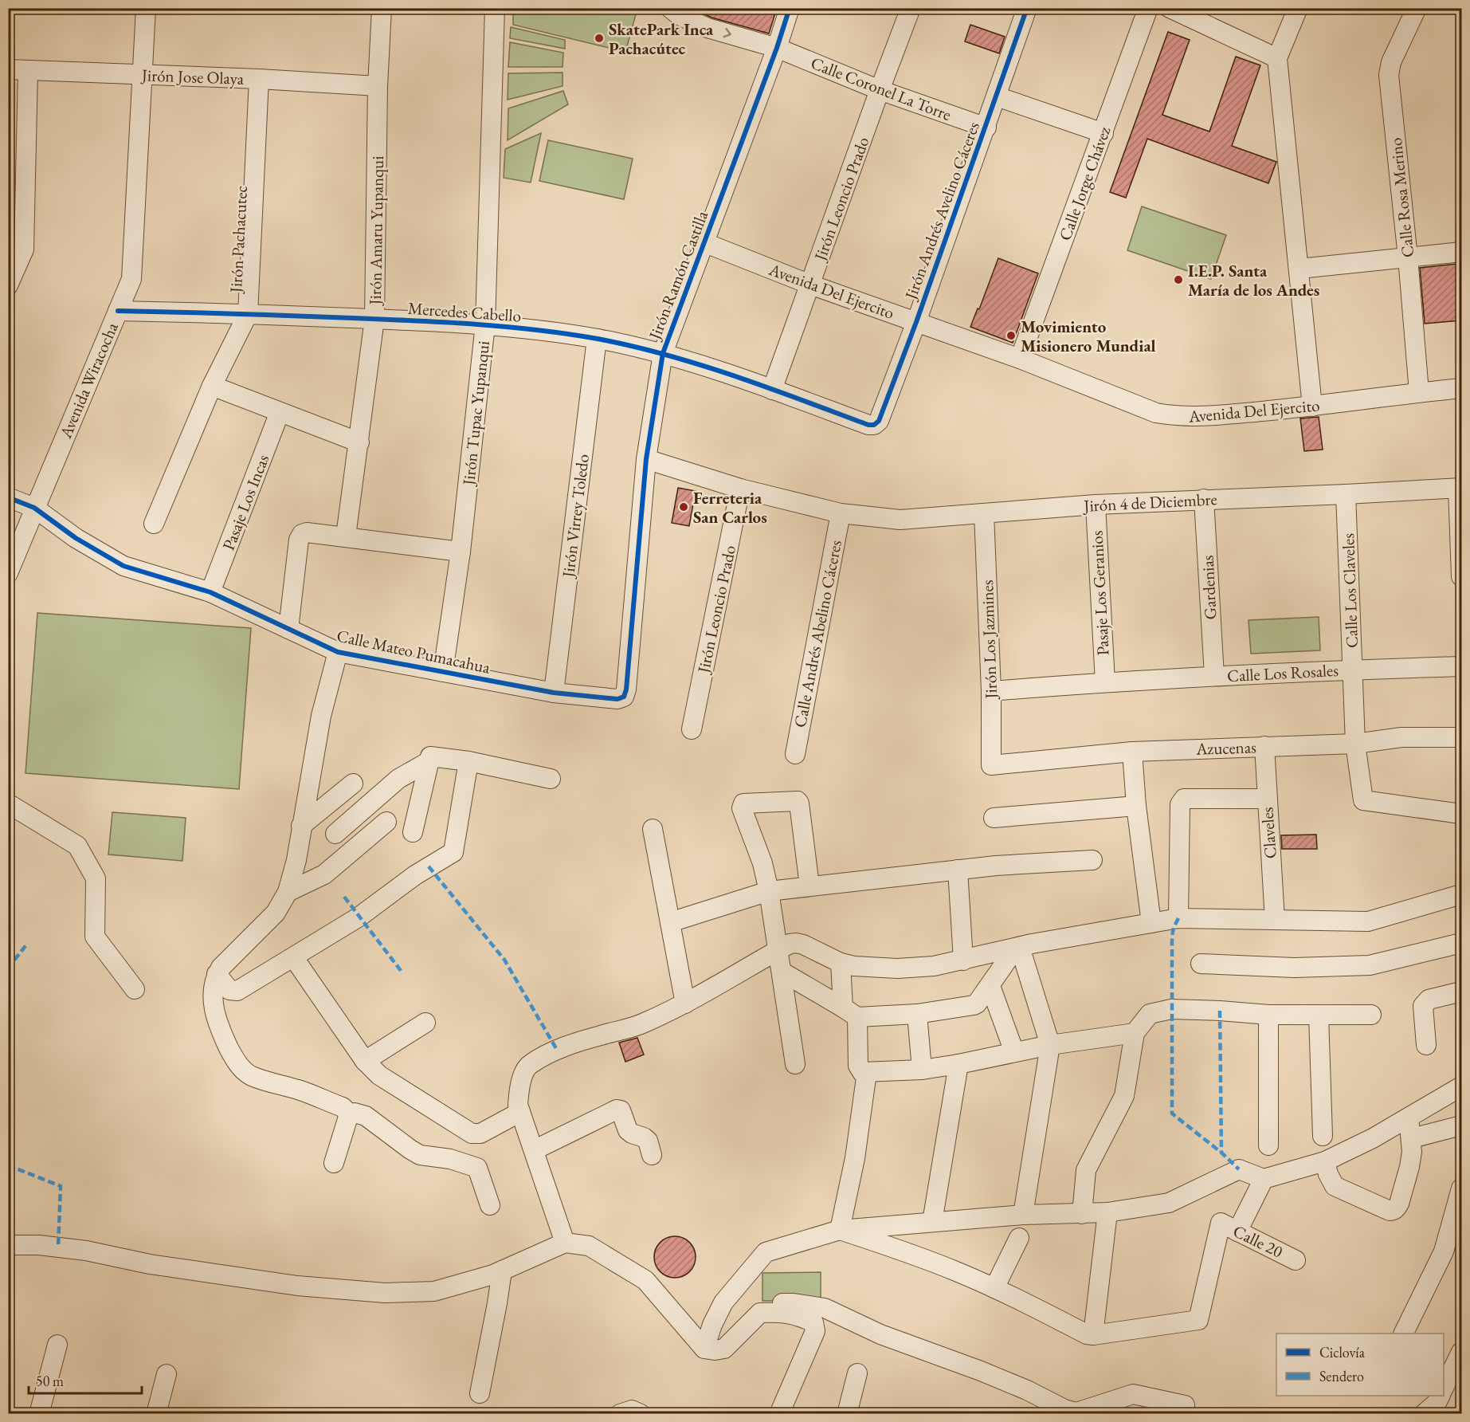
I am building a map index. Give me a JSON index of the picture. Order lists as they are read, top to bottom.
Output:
{
  "streets": {
    "street": [
      "Jirón Jose Olaya",
      "Calle Coronel La Torre",
      "Calle Jorge Chávez",
      "Calle Rosa Merino",
      "Jirón Leoncio Prado",
      "Jirón Andrés Avelino Cáceres",
      "Jirón Amaru Yupanqui",
      "Jirón Pachacutec",
      "Jirón Ramón Castilla",
      "Avenida Del Ejercito",
      "Mercedes Cabello",
      "Avenida Wiracocha",
      "Jirón Tupac Yupanqui",
      "Pasaje Los Incas",
      "Jirón 4 de Diciembre",
      "Jirón Virrey Toledo",
      "Gardenias",
      "Calle Los Claveles",
      "Pasaje Los Geranios",
      "Calle Andrés Abelino Cáceres",
      "Jirón Los Jazmines",
      "Calle Mateo Pumacahua",
      "Calle Los Rosales",
      "Azucenas",
      "Claveles",
      "Calle 20"
    ]
  },
  "crossings": [
    ["Jirón Jose Olaya", "Jirón Amaru Yupanqui"],
    ["Jirón Jose Olaya", "Jirón Pachacutec"],
    ["Jirón Jose Olaya", "Avenida Wiracocha"],
    ["Calle Coronel La Torre", "Jirón Leoncio Prado"],
    ["Calle Coronel La Torre", "Jirón Andrés Avelino Cáceres"],
    ["Calle Coronel La Torre", "Jirón Ramón Castilla"],
    ["Calle Jorge Chávez", "Avenida Del Ejercito"],
    ["Calle Rosa Merino", "Avenida Del Ejercito"],
    ["Jirón Leoncio Prado", "Avenida Del Ejercito"],
    ["Jirón Leoncio Prado", "Mercedes Cabello"],
    ["Jirón Leoncio Prado", "Jirón 4 de Diciembre"],
    ["Jirón Andrés Avelino Cáceres", "Avenida Del Ejercito"],
    ["Jirón Andrés Avelino Cáceres", "Mercedes Cabello"],
    ["Jirón Amaru Yupanqui", "Mercedes Cabello"],
    ["Jirón Pachacutec", "Mercedes Cabello"],
    ["Jirón Ramón Castilla", "Avenida Del Ejercito"],
    ["Jirón Ramón Castilla", "Mercedes Cabello"],
    ["Jirón Ramón Castilla", "Jirón 4 de Diciembre"],
    ["Jirón Ramón Castilla", "Calle Mateo Pumacahua"],
    ["Mercedes Cabello", "Avenida Wiracocha"],
    ["Mercedes Cabello", "Jirón Tupac Yupanqui"],
    ["Mercedes Cabello", "Jirón Virrey Toledo"],
    ["Avenida Wiracocha", "Calle Mateo Pumacahua"],
    ["Jirón Tupac Yupanqui", "Calle Mateo Pumacahua"],
    ["Pasaje Los Incas", "Calle Mateo Pumacahua"],
    ["Jirón 4 de Diciembre", "Gardenias"],
    ["Jirón 4 de Diciembre", "Calle Los Claveles"],
    ["Jirón 4 de Diciembre", "Pasaje Los Geranios"],
    ["Jirón 4 de Diciembre", "Calle Andrés Abelino Cáceres"],
    ["Jirón 4 de Diciembre", "Jirón Los Jazmines"],
    ["Jirón Virrey Toledo", "Calle Mateo Pumacahua"],
    ["Gardenias", "Calle Los Rosales"],
    ["Calle Los Claveles", "Calle Los Rosales"],
    ["Calle Los Claveles", "Azucenas"],
    ["Pasaje Los Geranios", "Calle Los Rosales"],
    ["Jirón Los Jazmines", "Calle Los Rosales"],
    ["Jirón Los Jazmines", "Azucenas"],
    ["Azucenas", "Claveles"]
  ],
  "places": [
    "SkatePark Inca Pachacútec",
    "I.E.P. Santa María de los Andes",
    "Movimiento Misionero Mundial",
    "Ferreteria San Carlos"
  ],
  "legend": ["Ciclovía", "Sendero"],
  "scale_bar": "50 m"
}
